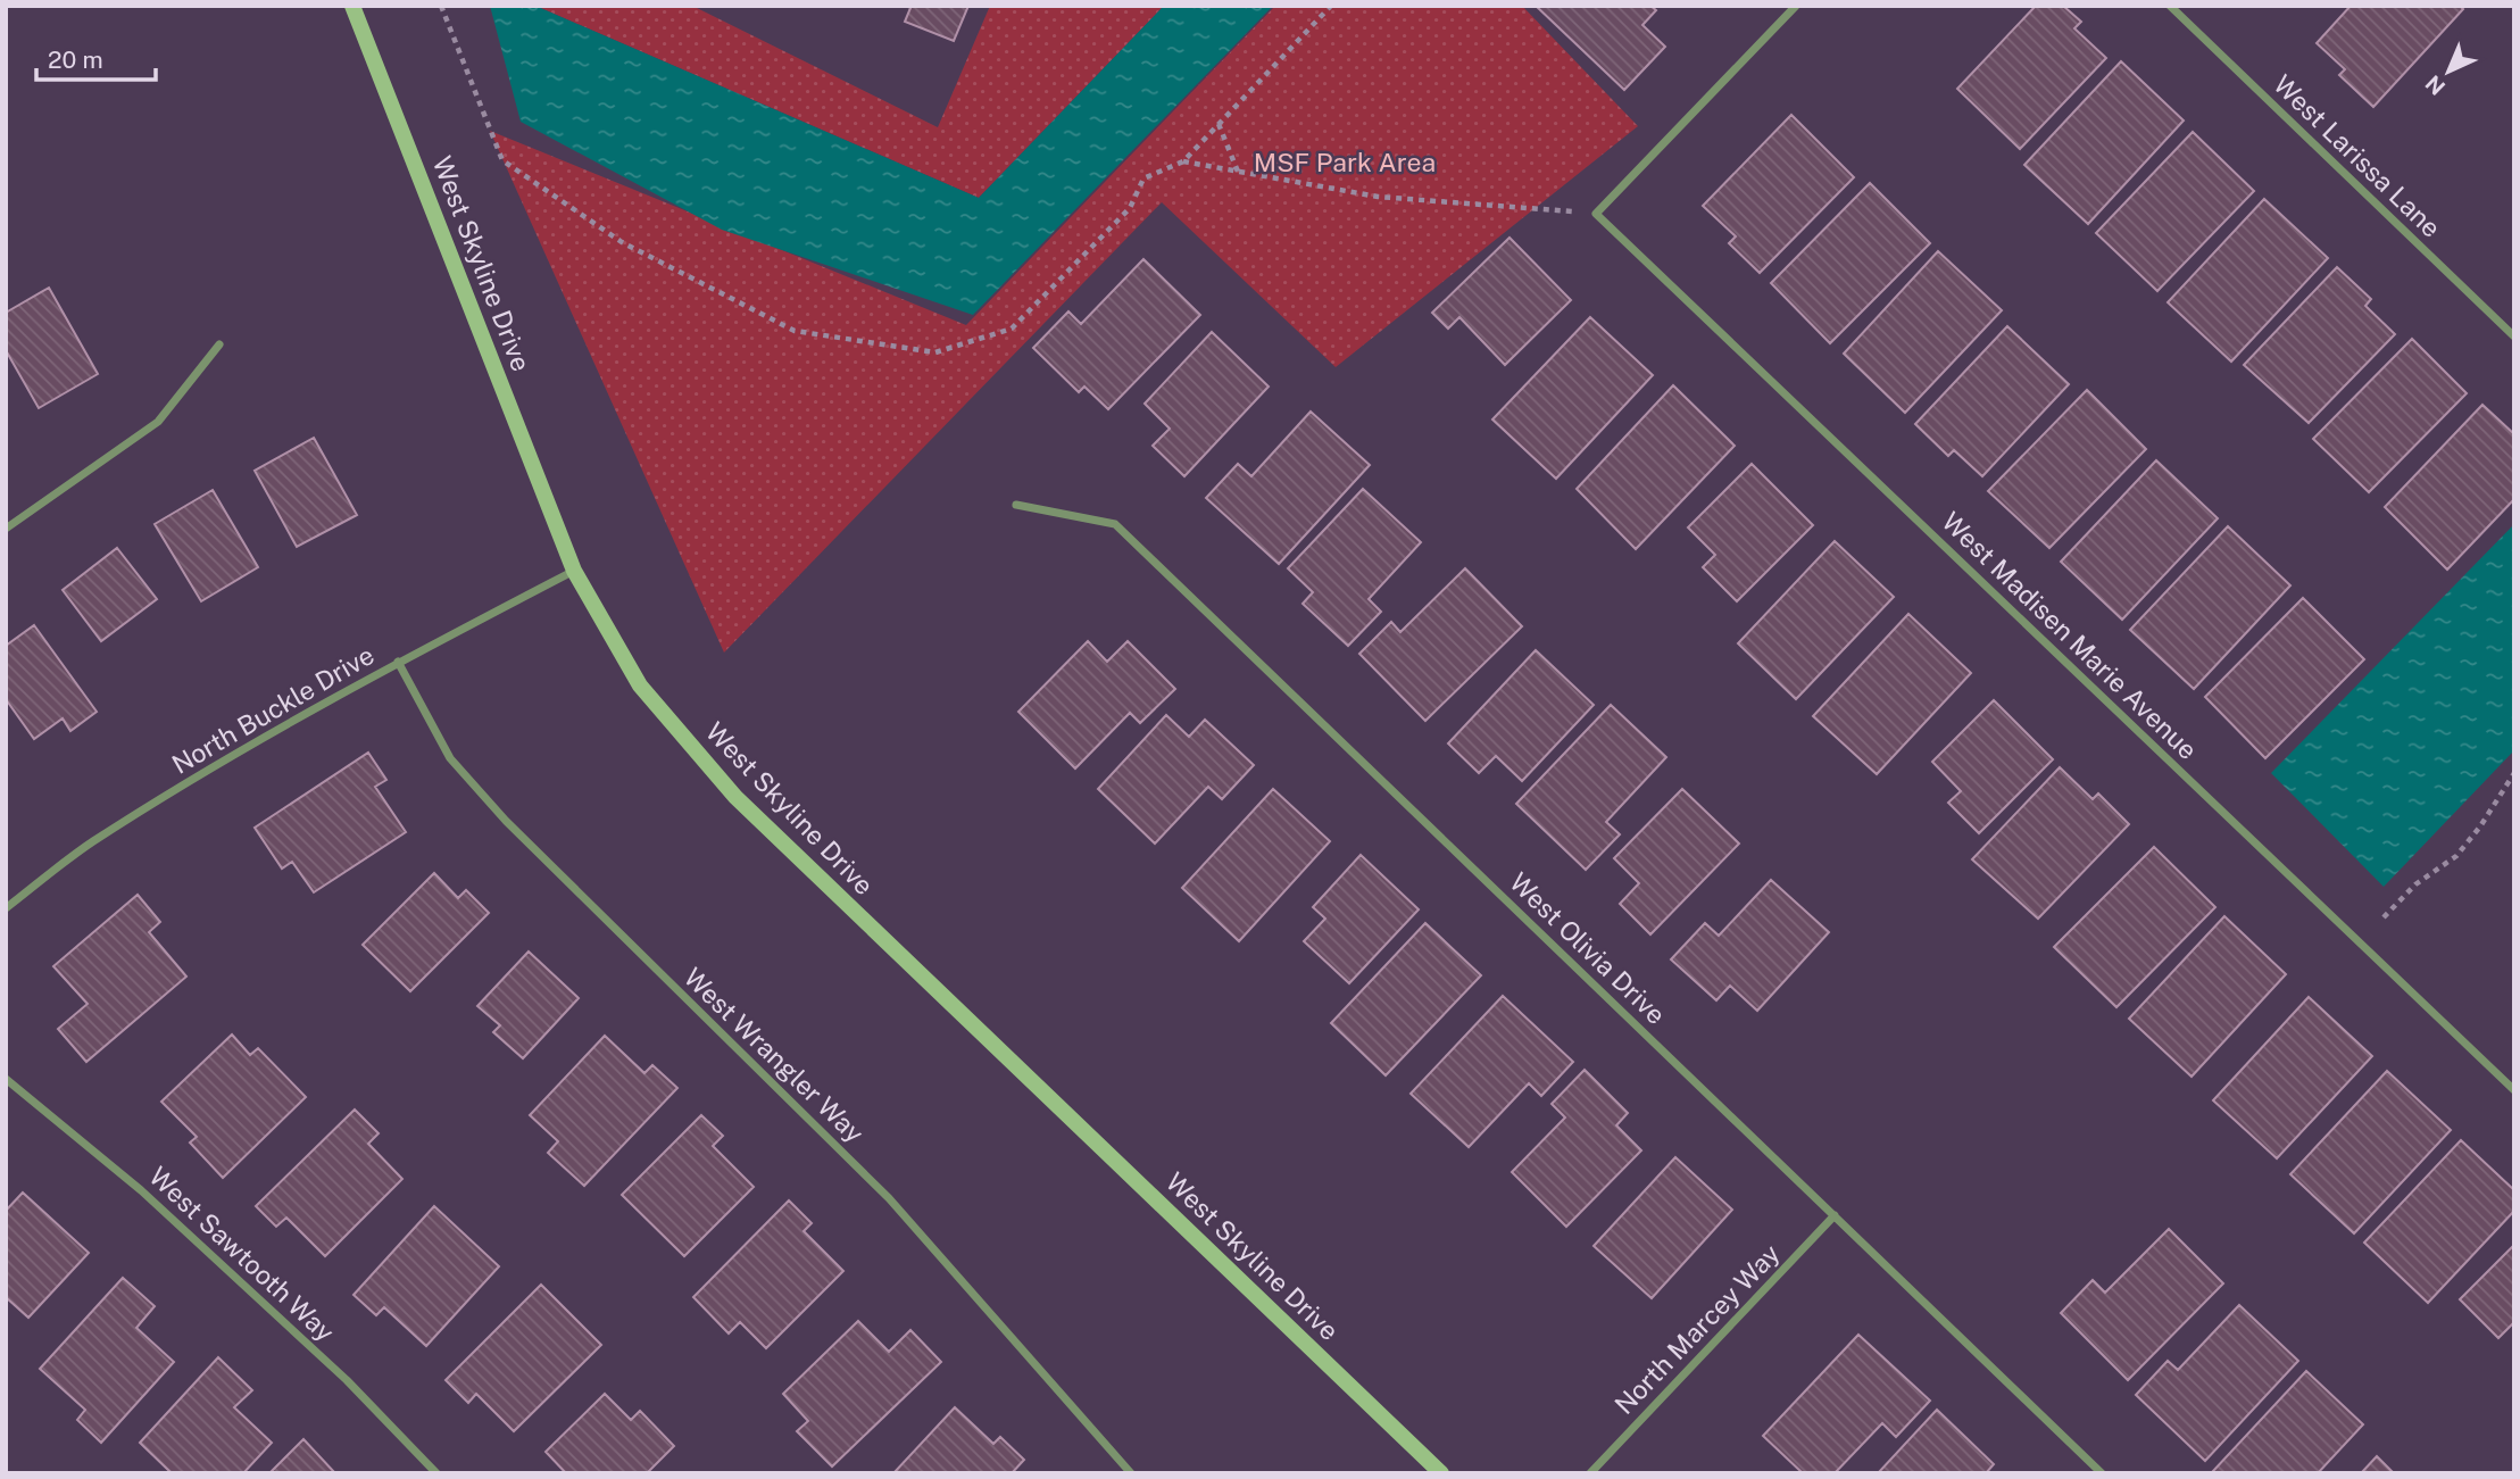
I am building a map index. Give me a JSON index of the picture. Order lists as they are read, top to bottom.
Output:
{
  "streets": {
    "street": [
      "West Larissa Lane",
      "West Skyline Drive",
      "West Madisen Marie Avenue",
      "North Buckle Drive",
      "West Olivia Drive",
      "West Wrangler Way",
      "West Sawtooth Way",
      "North Marcey Way"
    ]
  },
  "crossings": [
    ["West Skyline Drive", "North Buckle Drive"],
    ["North Buckle Drive", "West Wrangler Way"],
    ["West Olivia Drive", "North Marcey Way"]
  ],
  "parks": ["MSF Park Area"],
  "scale_bar": "20 m",
  "north": "bottom left"
}
